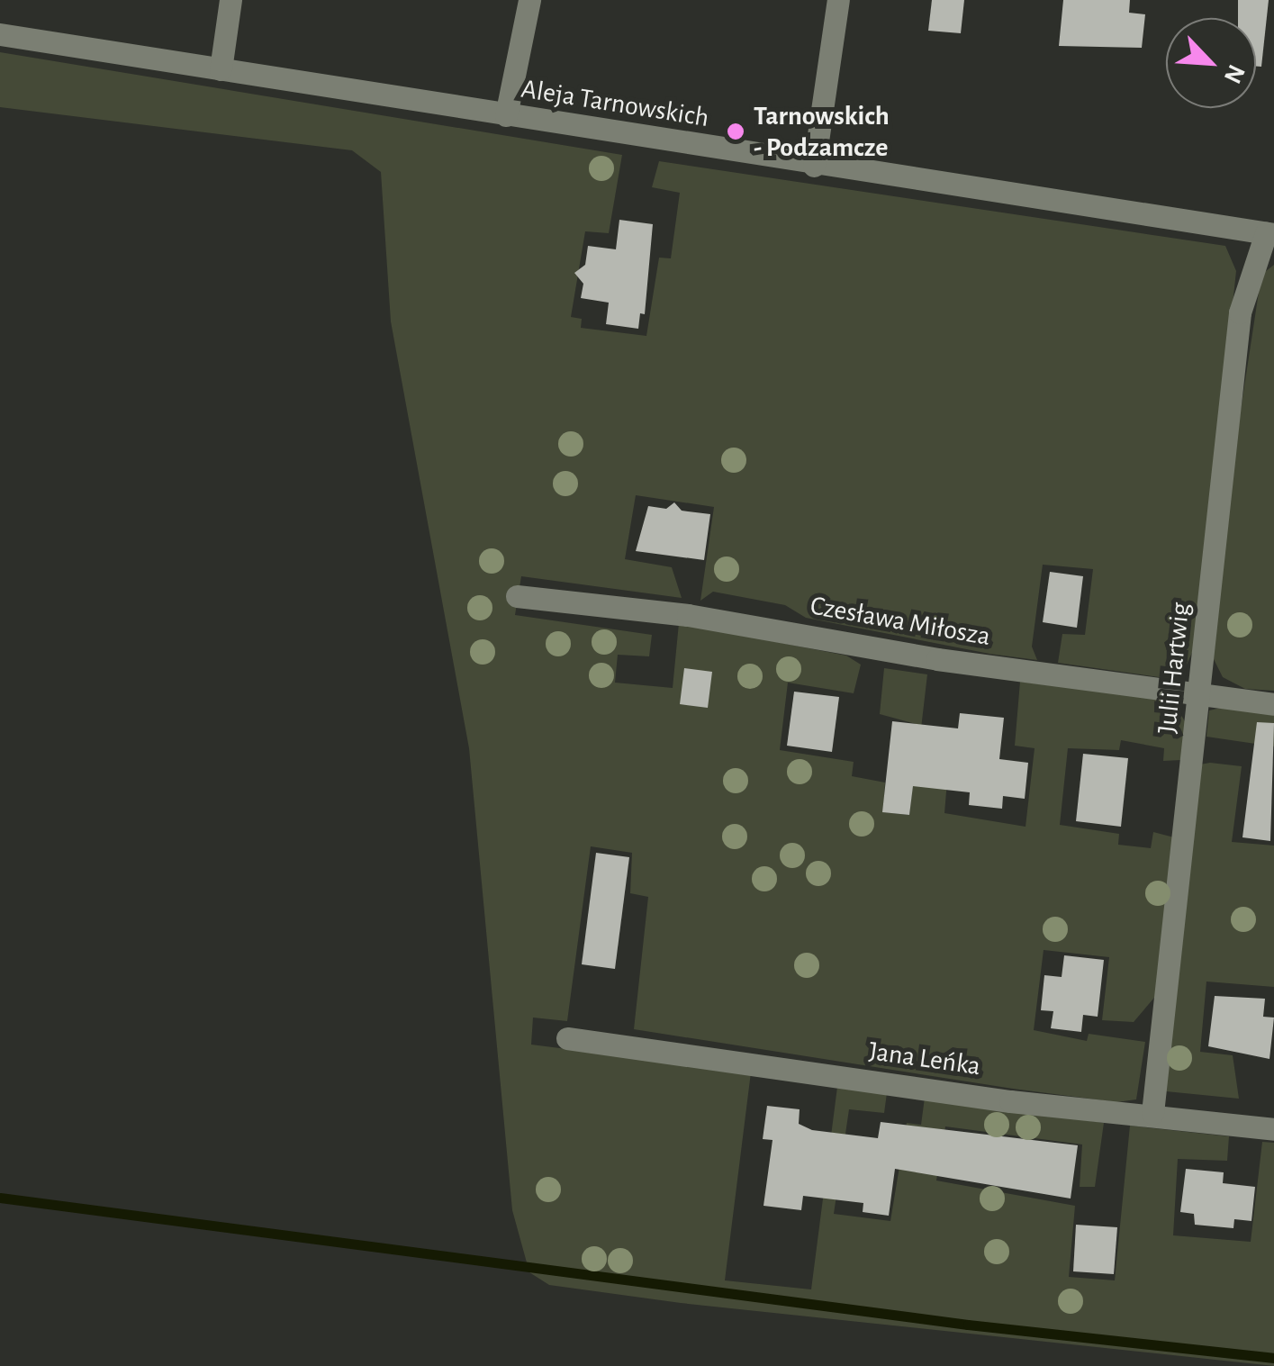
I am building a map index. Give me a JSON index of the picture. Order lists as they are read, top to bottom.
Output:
{
  "streets": {
    "street": [
      "Aleja Tarnowskich",
      "Czesława Miłosza",
      "Julii Hartwig",
      "Jana Leńka"
    ]
  },
  "crossings": [
    ["Aleja Tarnowskich", "Julii Hartwig"],
    ["Czesława Miłosza", "Julii Hartwig"],
    ["Julii Hartwig", "Jana Leńka"]
  ],
  "places": ["Tarnowskich - Podzamcze"],
  "north": "bottom right"
}
